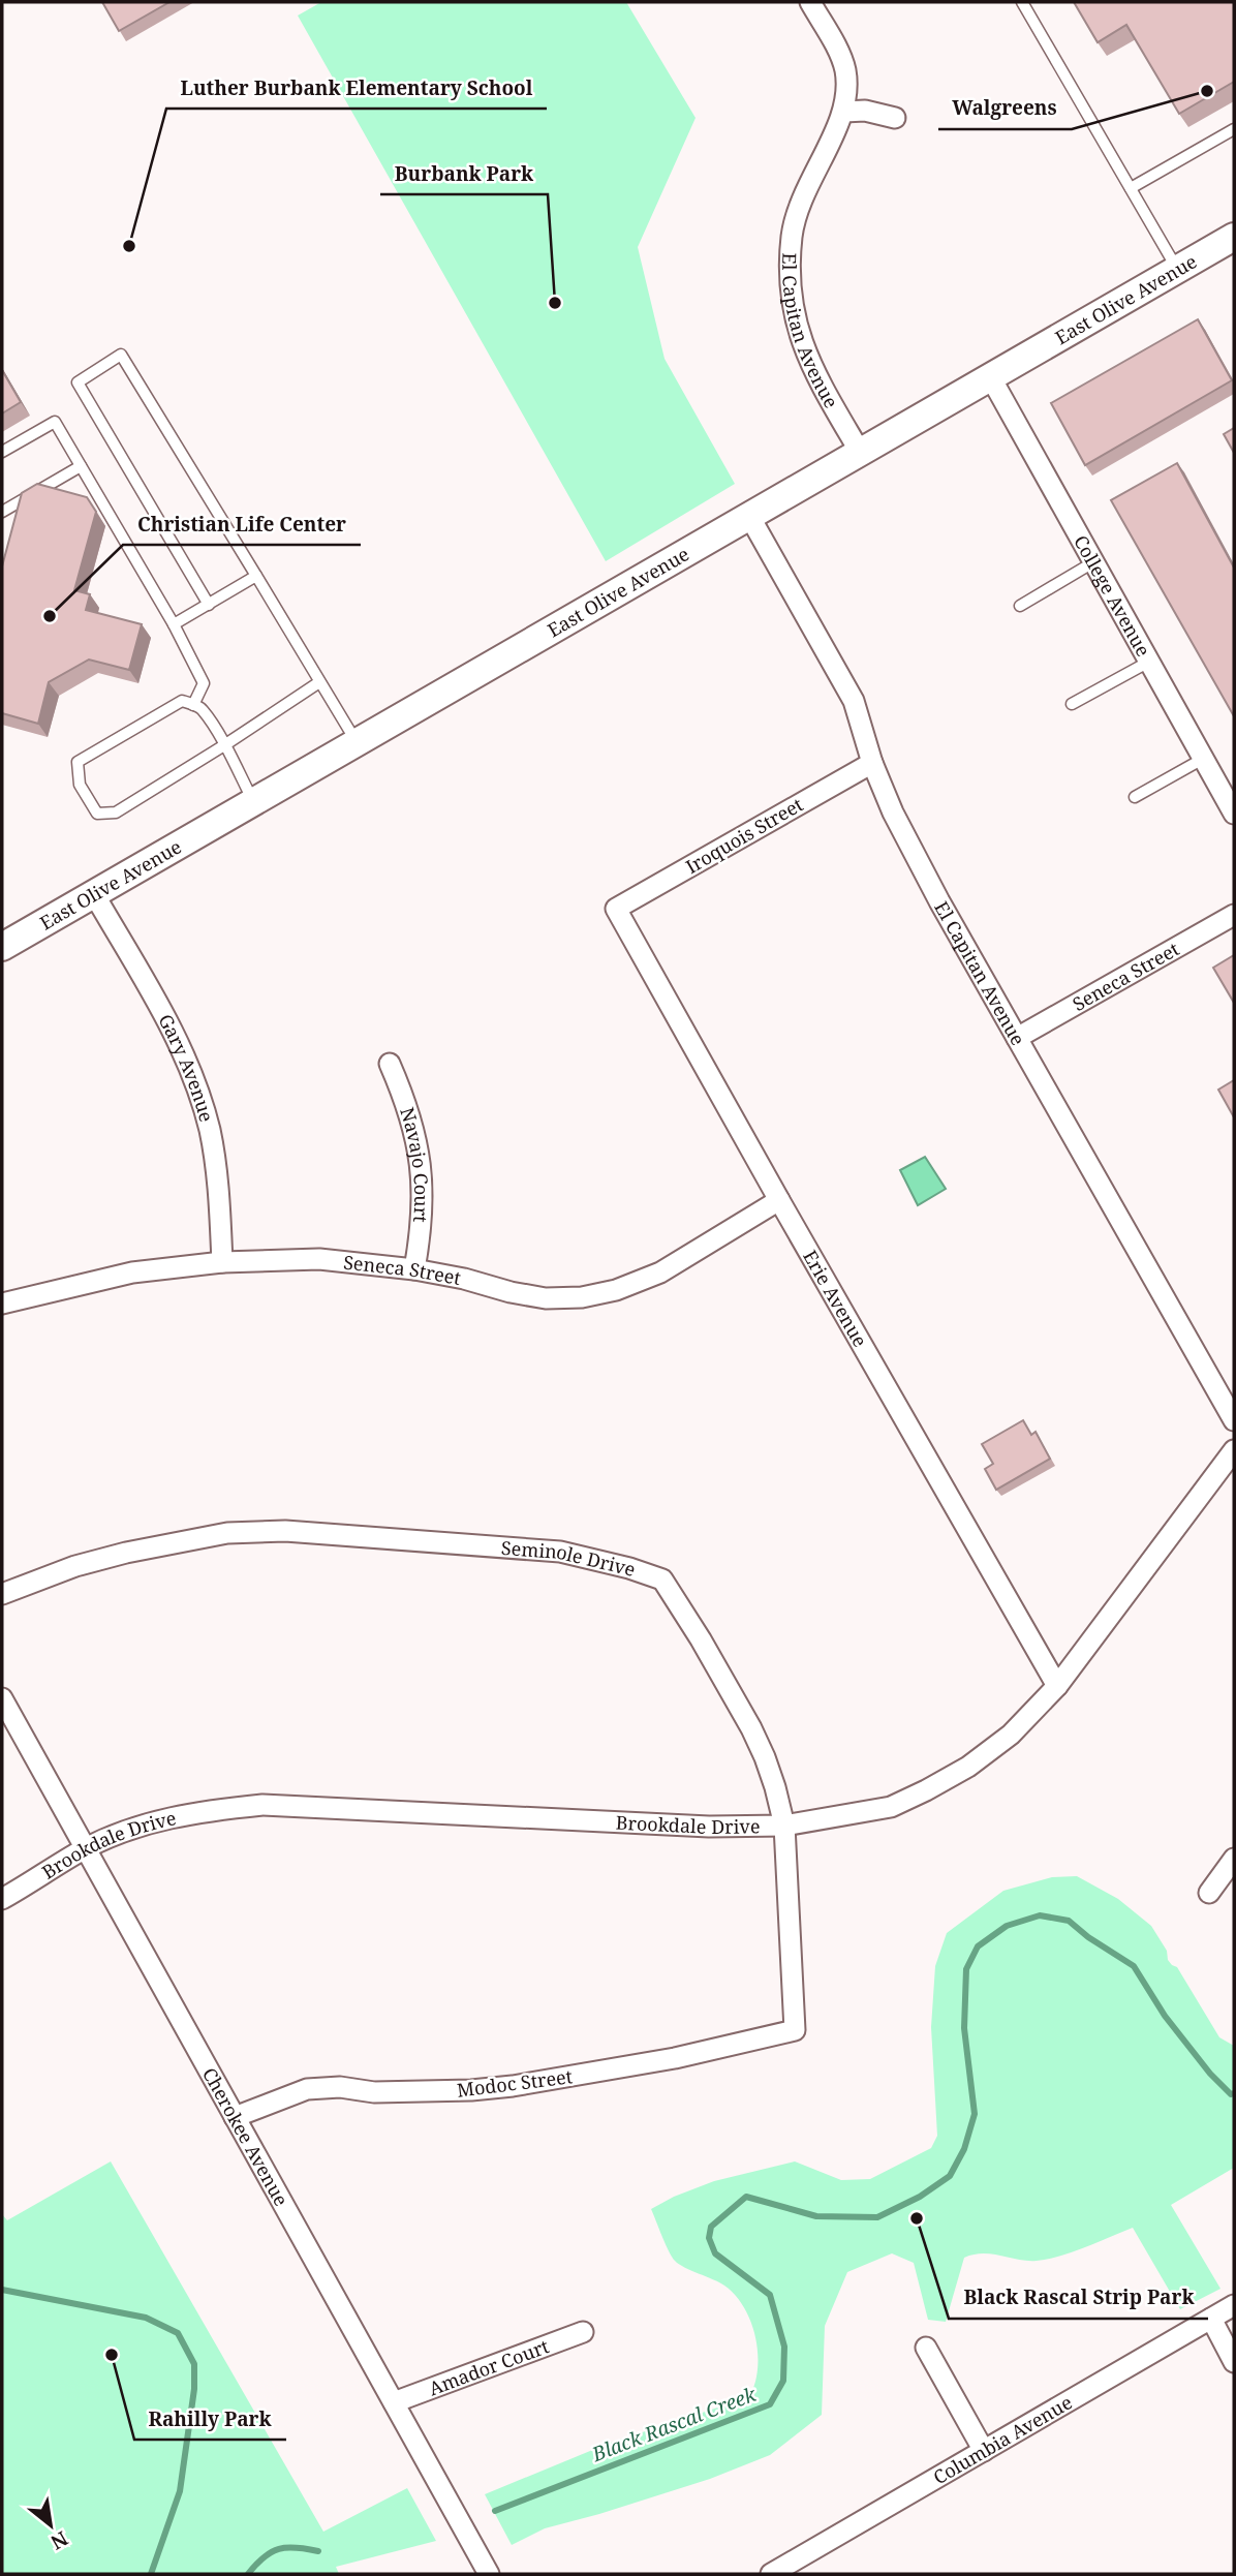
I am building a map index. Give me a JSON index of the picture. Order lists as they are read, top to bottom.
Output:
{
  "streets": {
    "main road": ["East Olive Avenue"],
    "street": [
      "El Capitan Avenue",
      "College Avenue",
      "Iroquois Street",
      "Seneca Street",
      "Gary Avenue",
      "Navajo Court",
      "Erie Avenue",
      "Seminole Drive",
      "Brookdale Drive",
      "Modoc Street",
      "Cherokee Avenue",
      "Amador Court",
      "Columbia Avenue"
    ]
  },
  "crossings": [
    ["East Olive Avenue", "El Capitan Avenue"],
    ["East Olive Avenue", "College Avenue"],
    ["East Olive Avenue", "Gary Avenue"],
    ["El Capitan Avenue", "Iroquois Street"],
    ["El Capitan Avenue", "Seneca Street"],
    ["Iroquois Street", "Erie Avenue"],
    ["Seneca Street", "Gary Avenue"],
    ["Seneca Street", "Navajo Court"],
    ["Seneca Street", "Erie Avenue"],
    ["Erie Avenue", "Brookdale Drive"],
    ["Seminole Drive", "Brookdale Drive"],
    ["Seminole Drive", "Modoc Street"],
    ["Brookdale Drive", "Cherokee Avenue"],
    ["Modoc Street", "Cherokee Avenue"],
    ["Cherokee Avenue", "Amador Court"]
  ],
  "water": ["Black Rascal Creek"],
  "places": [
    "Walgreens",
    "Luther Burbank Elementary School",
    "Burbank Park",
    "Christian Life Center",
    "Black Rascal Strip Park",
    "Rahilly Park"
  ],
  "north": "bottom right"
}
